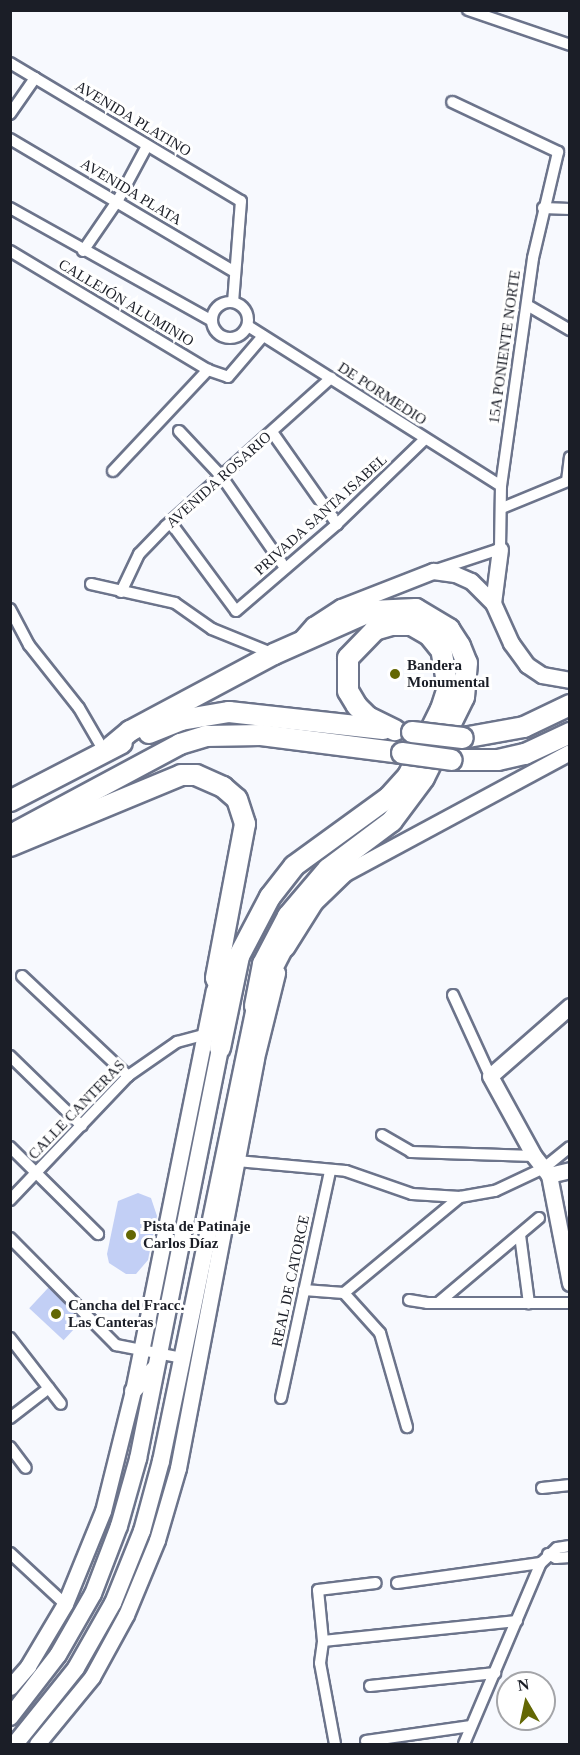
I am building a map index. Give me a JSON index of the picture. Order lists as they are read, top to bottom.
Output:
{
  "streets": {
    "street": [
      "AVENIDA PLATINO",
      "AVENIDA PLATA",
      "CALLEJÓN ALUMINIO",
      "15A PONIENTE NORTE",
      "DE PORMEDIO",
      "AVENIDA ROSARIO",
      "PRIVADA SANTA ISABEL",
      "CALLE CANTERAS",
      "REAL DE CATORCE"
    ]
  },
  "crossings": [
    ["AVENIDA PLATINO", "AVENIDA PLATA"],
    ["CALLEJÓN ALUMINIO", "DE PORMEDIO"],
    ["15A PONIENTE NORTE", "DE PORMEDIO"],
    ["DE PORMEDIO", "AVENIDA ROSARIO"],
    ["DE PORMEDIO", "PRIVADA SANTA ISABEL"],
    ["AVENIDA ROSARIO", "PRIVADA SANTA ISABEL"]
  ],
  "places": ["Bandera Monumental", "Pista de Patinaje Carlos Díaz", "Cancha del Fracc. Las Canteras"],
  "north": "top"
}
